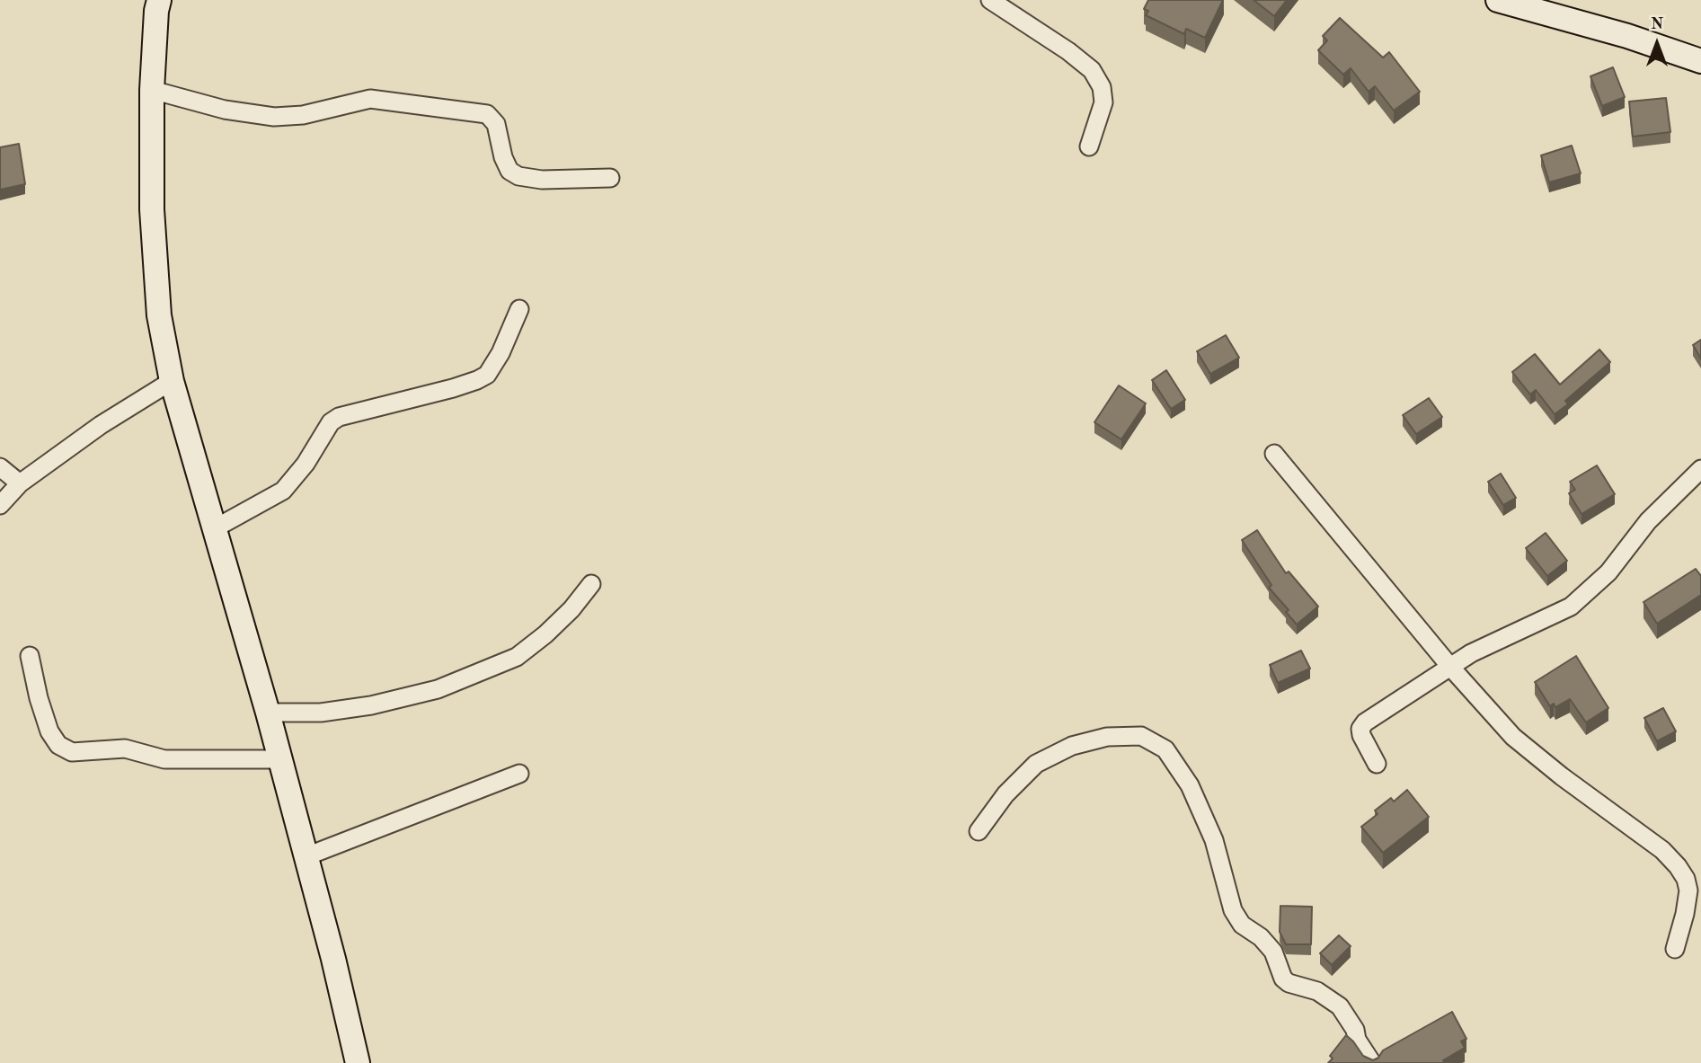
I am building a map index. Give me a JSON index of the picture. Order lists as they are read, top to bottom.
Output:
{
  "north": "top"
}
